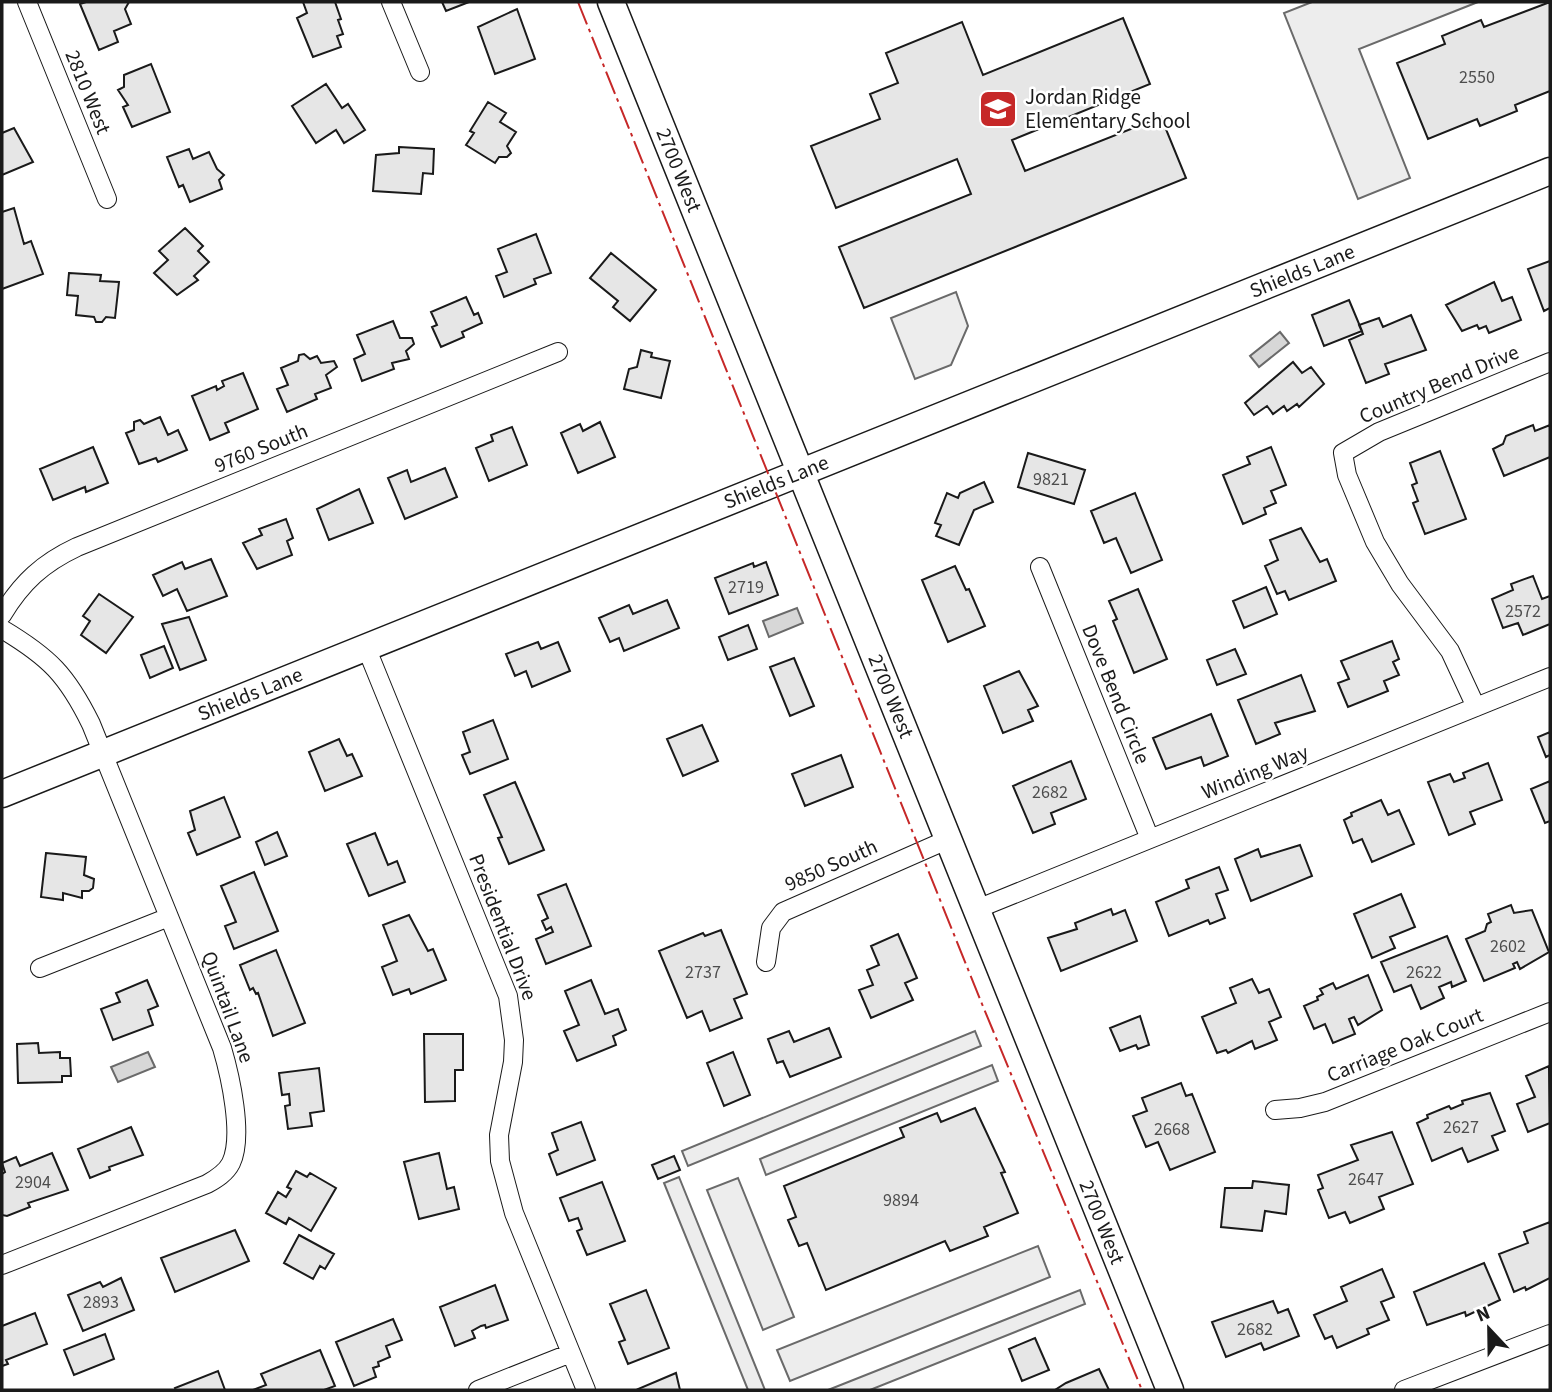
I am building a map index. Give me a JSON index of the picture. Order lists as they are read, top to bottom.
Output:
{
  "streets": {
    "main road": ["2700 West", "Shields Lane"],
    "street": [
      "2810 West",
      "Country Bend Drive",
      "9760 South",
      "Dove Bend Circle",
      "Winding Way",
      "9850 South",
      "Presidential Drive",
      "Quintail Lane",
      "Carriage Oak Court"
    ]
  },
  "crossings": [
    ["2700 West", "Shields Lane"],
    ["2700 West", "Winding Way"],
    ["2700 West", "9850 South"],
    ["Shields Lane", "Presidential Drive"],
    ["Shields Lane", "Quintail Lane"],
    ["Country Bend Drive", "Winding Way"],
    ["Dove Bend Circle", "Winding Way"]
  ],
  "places": {
    "school or university": ["Jordan Ridge Elementary School"]
  },
  "house_numbers": [
    "2550",
    "9821",
    "2719",
    "2572",
    "2682",
    "2602",
    "2737",
    "2622",
    "2627",
    "2668",
    "2647",
    "2904",
    "9894",
    "2893",
    "2682"
  ],
  "north": "top"
}
